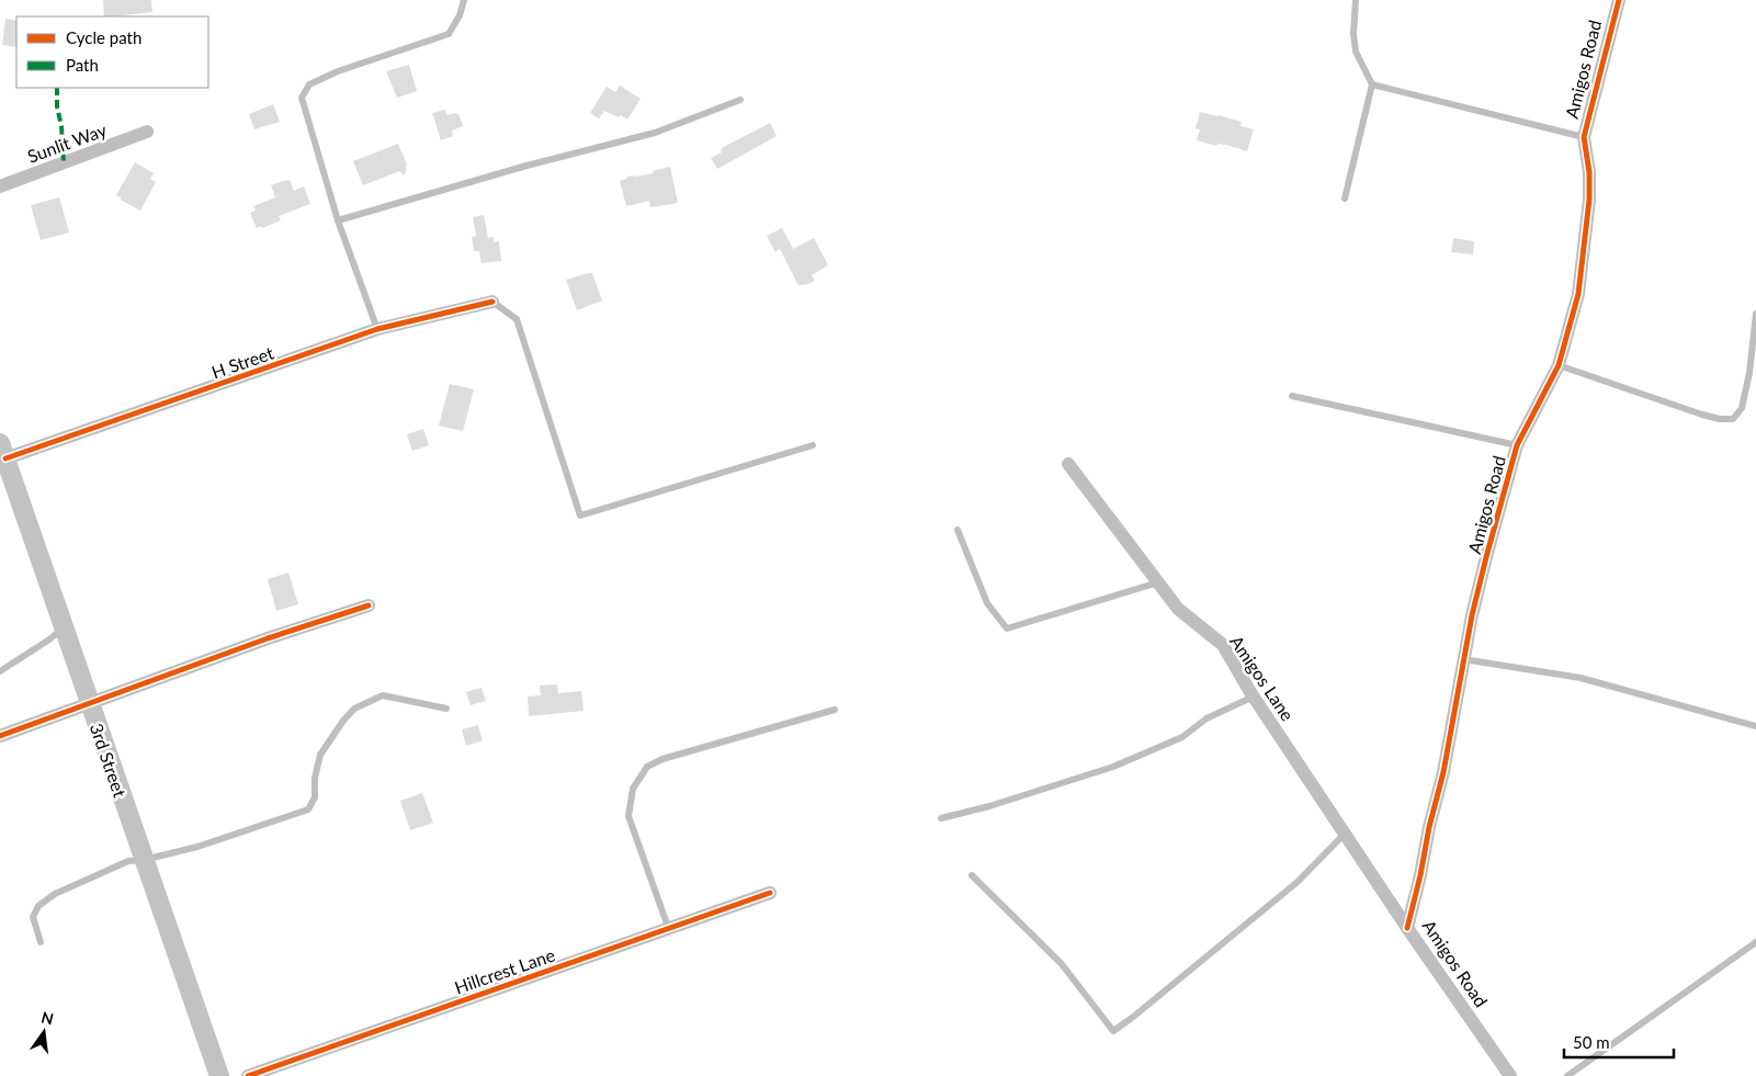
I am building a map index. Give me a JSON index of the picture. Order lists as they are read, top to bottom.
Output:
{
  "streets": {
    "main road": ["3rd Street"],
    "street": [
      "Amigos Road",
      "Sunlit Way",
      "H Street",
      "Amigos Lane",
      "Hillcrest Lane"
    ]
  },
  "crossings": [
    ["Amigos Road", "Amigos Lane"],
    ["H Street", "3rd Street"]
  ],
  "legend": ["Cycle path", "Path"],
  "scale_bar": "50 m",
  "north": "top"
}
